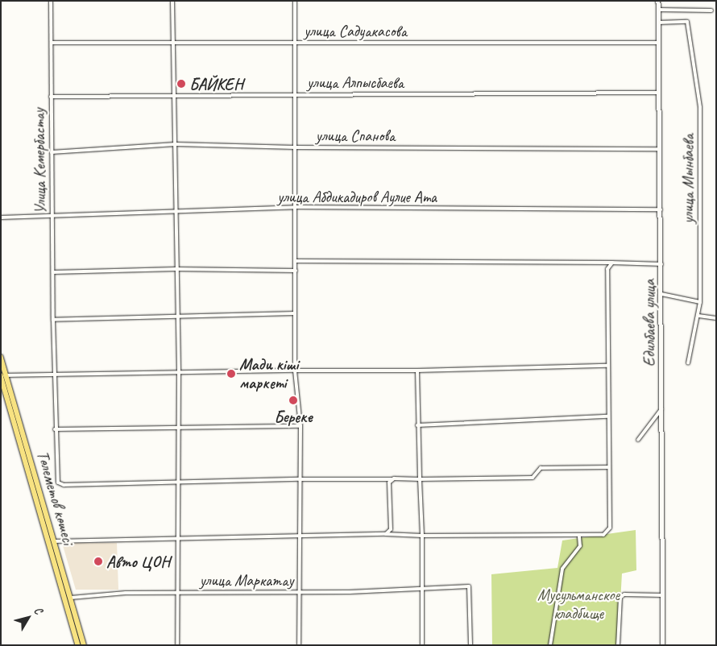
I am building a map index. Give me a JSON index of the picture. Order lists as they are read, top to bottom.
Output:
{
  "streets": {
    "main road": ["Төлеметов көшесі"],
    "street": [
      "улица Садуакасова",
      "улица Алпысбаева",
      "улица Спанова",
      "Улица Кемербастау",
      "улица Мынбаева",
      "улица Абдикадиров Аулие Ата",
      "Едилбаева улица",
      "улица Маркатау"
    ]
  },
  "crossings": [
    ["улица Садуакасова", "Улица Кемербастау"],
    ["улица Садуакасова", "Едилбаева улица"],
    ["улица Алпысбаева", "Улица Кемербастау"],
    ["улица Алпысбаева", "Едилбаева улица"],
    ["улица Спанова", "Улица Кемербастау"],
    ["улица Спанова", "Едилбаева улица"],
    ["Улица Кемербастау", "улица Абдикадиров Аулие Ата"],
    ["улица Мынбаева", "Едилбаева улица"],
    ["улица Абдикадиров Аулие Ата", "Едилбаева улица"],
    ["Төлеметов көшесі", "улица Маркатау"]
  ],
  "parks": ["Мусульманское кладбище"],
  "places": [
    "БАЙКЕН",
    "Мади кіші маркеті",
    "Береке",
    "Авто ЦОН"
  ],
  "north": "top right"
}
